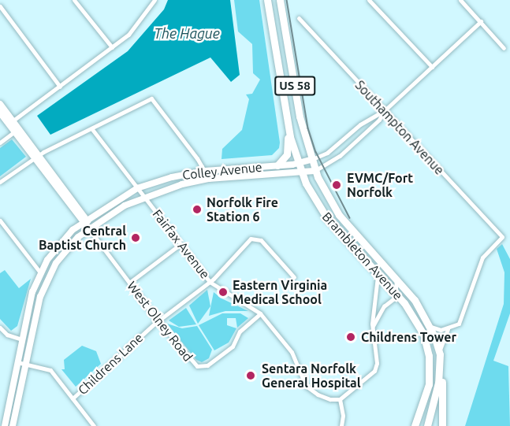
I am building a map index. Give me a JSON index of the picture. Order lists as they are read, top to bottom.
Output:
{
  "streets": {
    "main road": [
      "US 58",
      "Colley Avenue",
      "Brambleton Avenue",
      "West Olney Road"
    ],
    "street": ["Southampton Avenue", "Fairfax Avenue", "Childrens Lane"]
  },
  "crossings": [
    ["Southampton Avenue", "Colley Avenue"],
    ["Colley Avenue", "Fairfax Avenue"],
    ["Colley Avenue", "Brambleton Avenue"],
    ["Colley Avenue", "West Olney Road"],
    ["Fairfax Avenue", "West Olney Road"],
    ["Fairfax Avenue", "Childrens Lane"],
    ["West Olney Road", "Childrens Lane"]
  ],
  "water": ["The Hague"],
  "places": [
    "EVMC/Fort Norfolk",
    "Norfolk Fire Station 6",
    "Central Baptist Church",
    "Eastern Virginia Medical School",
    "Childrens Tower",
    "Sentara Norfolk General Hospital"
  ]
}
